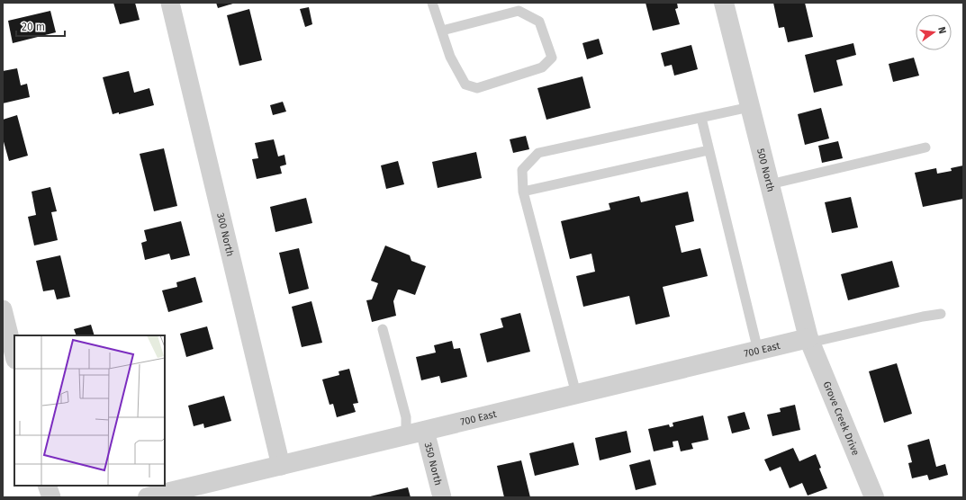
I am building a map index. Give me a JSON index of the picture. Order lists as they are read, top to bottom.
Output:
{
  "streets": {
    "street": [
      "500 North",
      "300 North",
      "700 East",
      "Grove Creek Drive",
      "350 North"
    ]
  },
  "crossings": [
    ["500 North", "700 East"],
    ["500 North", "Grove Creek Drive"],
    ["300 North", "700 East"],
    ["700 East", "Grove Creek Drive"],
    ["700 East", "350 North"]
  ],
  "scale_bar": "20 m",
  "north": "right"
}
